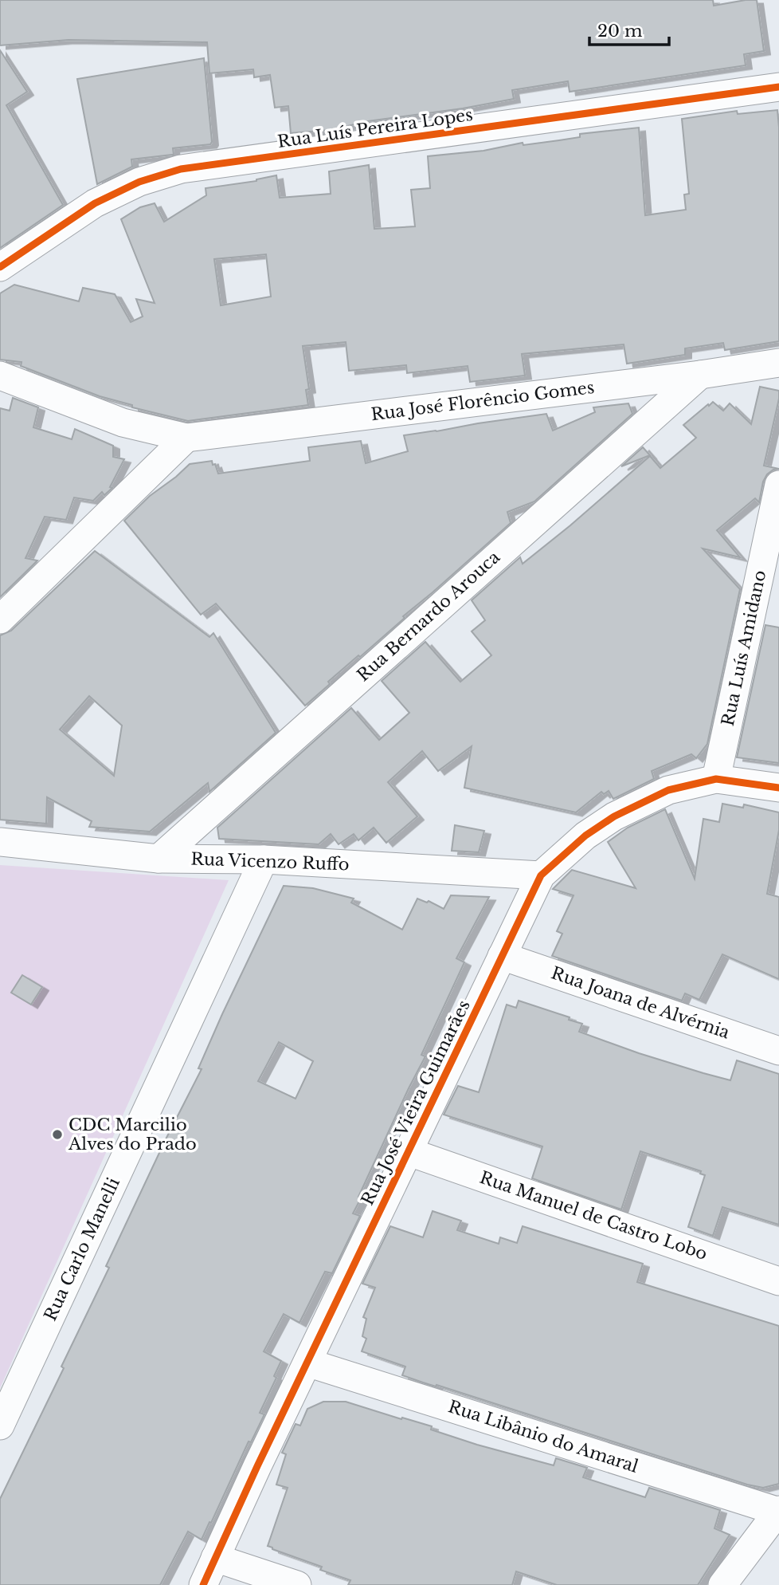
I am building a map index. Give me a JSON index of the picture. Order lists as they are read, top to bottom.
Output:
{
  "streets": {
    "street": [
      "Rua Luís Pereira Lopes",
      "Rua José Florêncio Gomes",
      "Rua Bernardo Arouca",
      "Rua Luís Amidano",
      "Rua Vicenzo Ruffo",
      "Rua Joana de Alvérnia",
      "Rua José Vieira Guimarães",
      "Rua Manuel de Castro Lobo",
      "Rua Carlo Manelli",
      "Rua Libânio do Amaral"
    ]
  },
  "crossings": [
    ["Rua José Florêncio Gomes", "Rua Bernardo Arouca"],
    ["Rua Bernardo Arouca", "Rua Vicenzo Ruffo"],
    ["Rua Luís Amidano", "Rua José Vieira Guimarães"],
    ["Rua Vicenzo Ruffo", "Rua José Vieira Guimarães"],
    ["Rua Vicenzo Ruffo", "Rua Carlo Manelli"],
    ["Rua Joana de Alvérnia", "Rua José Vieira Guimarães"],
    ["Rua José Vieira Guimarães", "Rua Manuel de Castro Lobo"],
    ["Rua José Vieira Guimarães", "Rua Libânio do Amaral"]
  ],
  "places": ["CDC Marcilio Alves do Prado"],
  "scale_bar": "20 m"
}
